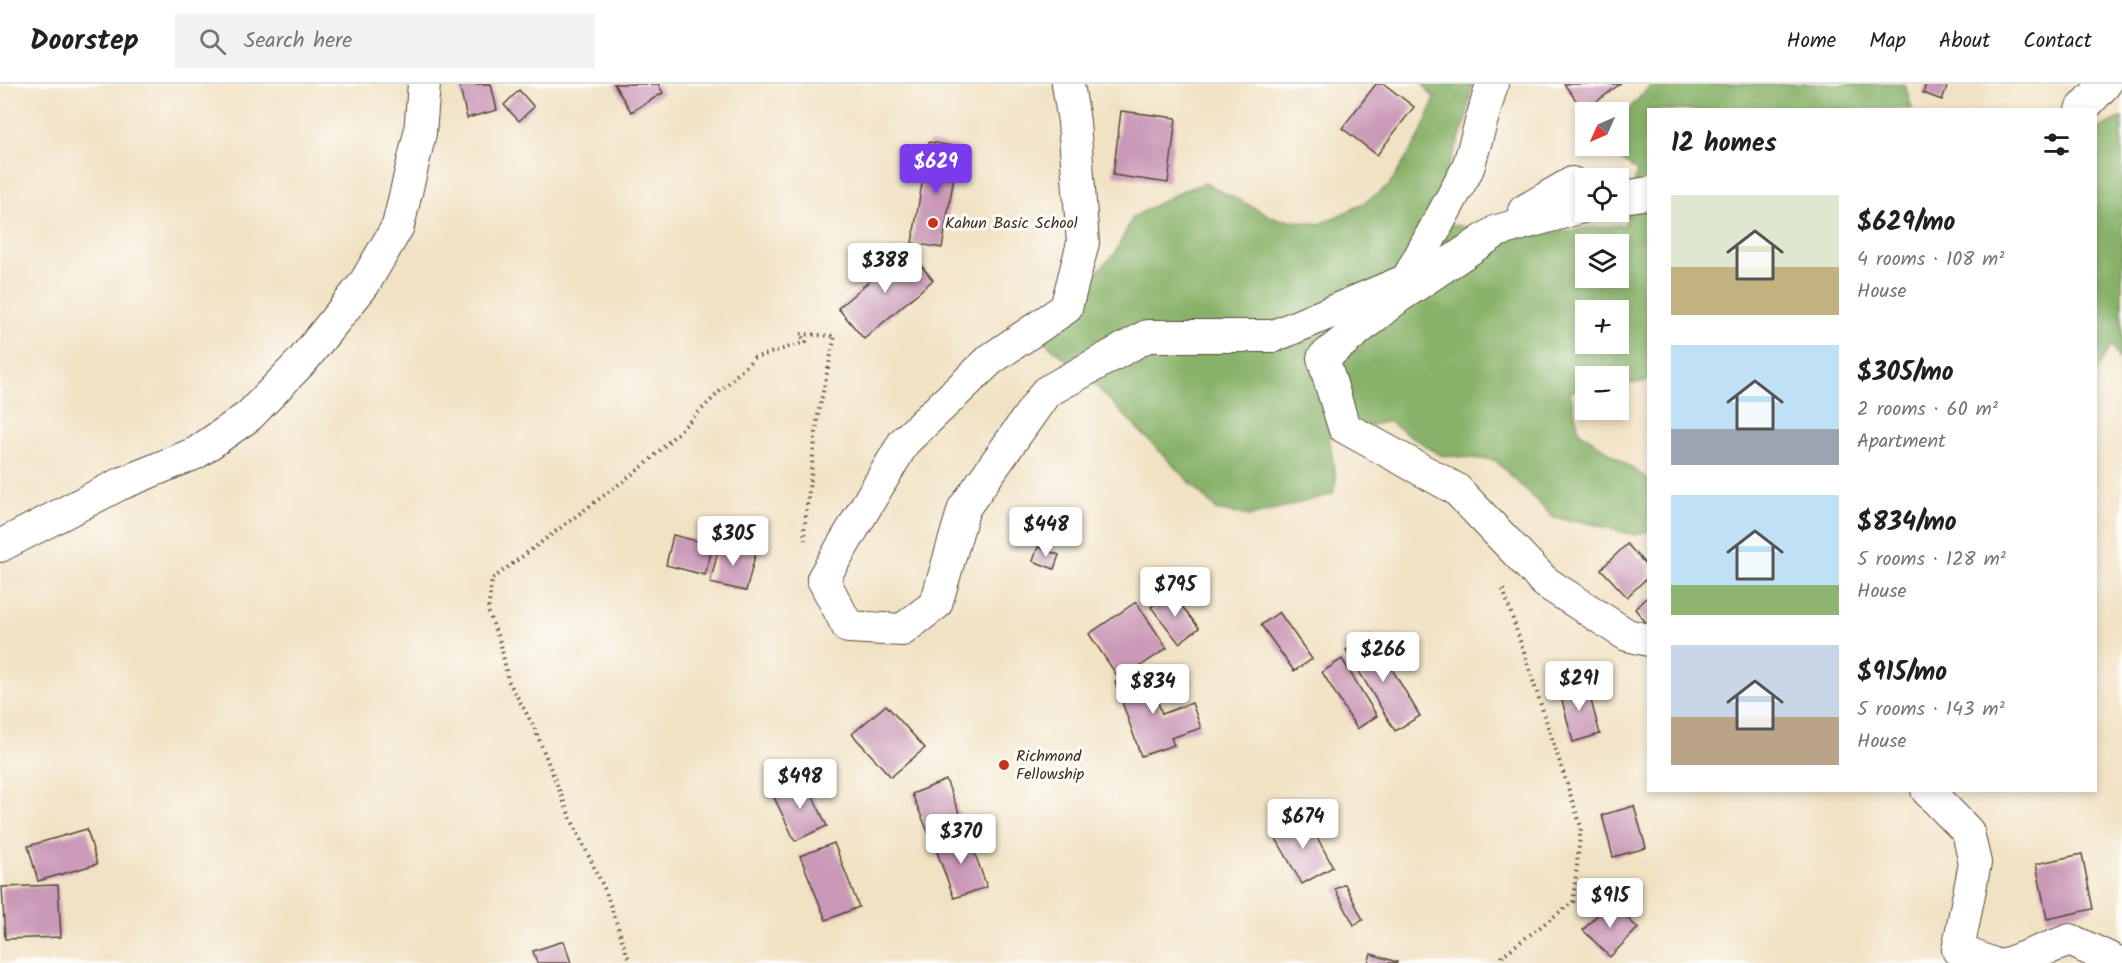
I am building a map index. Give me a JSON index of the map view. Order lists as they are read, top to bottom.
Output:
{
  "places": ["Kahun Basic School", "Richmond Fellowship"],
  "north": "bottom left",
  "page": {
    "header": "Doorstep",
    "search": "Search here",
    "nav": [
      "Home",
      "Map",
      "About",
      "Contact"
    ],
    "map_buttons": ["+", "−"],
    "heading": "12 homes",
    "price": [
      "$629",
      "$388",
      "$448",
      "$305",
      "$795",
      "$266",
      "$291",
      "$834",
      "$498",
      "$674",
      "$370",
      "$915"
    ],
    "list": [
      {
        "name": "$629/mo",
        "note": "4 rooms · 108 m² · House"
      },
      {
        "name": "$305/mo",
        "note": "2 rooms · 60 m² · Apartment"
      },
      {
        "name": "$834/mo",
        "note": "5 rooms · 128 m² · House"
      },
      {
        "name": "$915/mo",
        "note": "5 rooms · 143 m² · House"
      }
    ]
  }
}
